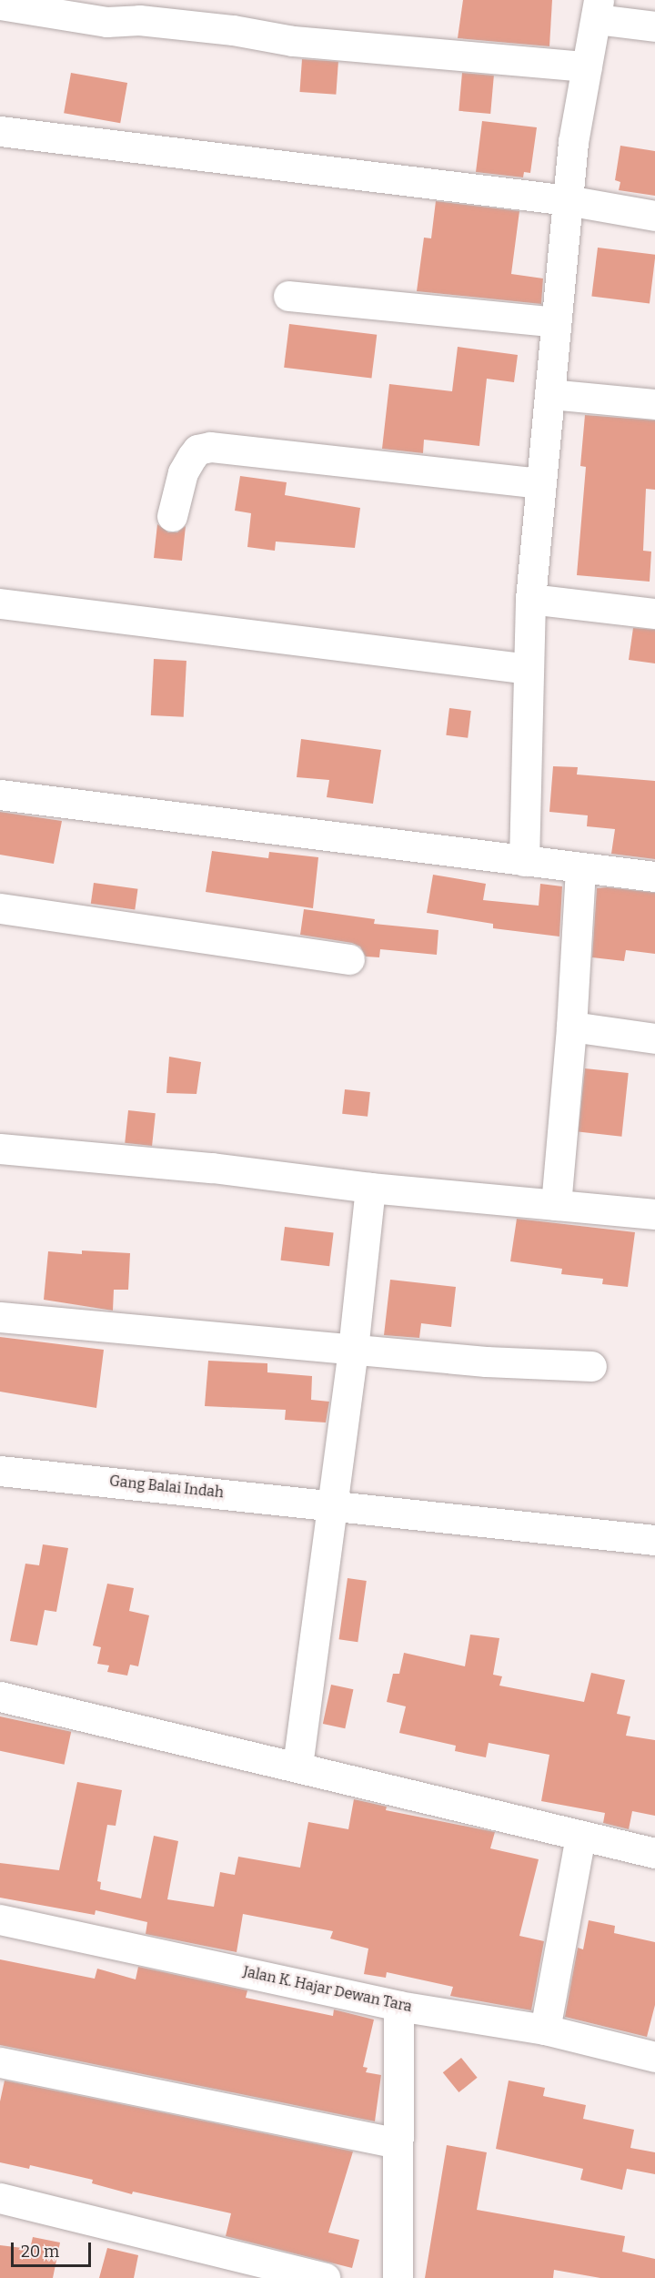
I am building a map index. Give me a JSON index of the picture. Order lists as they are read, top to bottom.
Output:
{
  "streets": {
    "street": ["Gang Balai Indah", "Jalan K. Hajar Dewan Tara"]
  },
  "scale_bar": "20 m"
}
